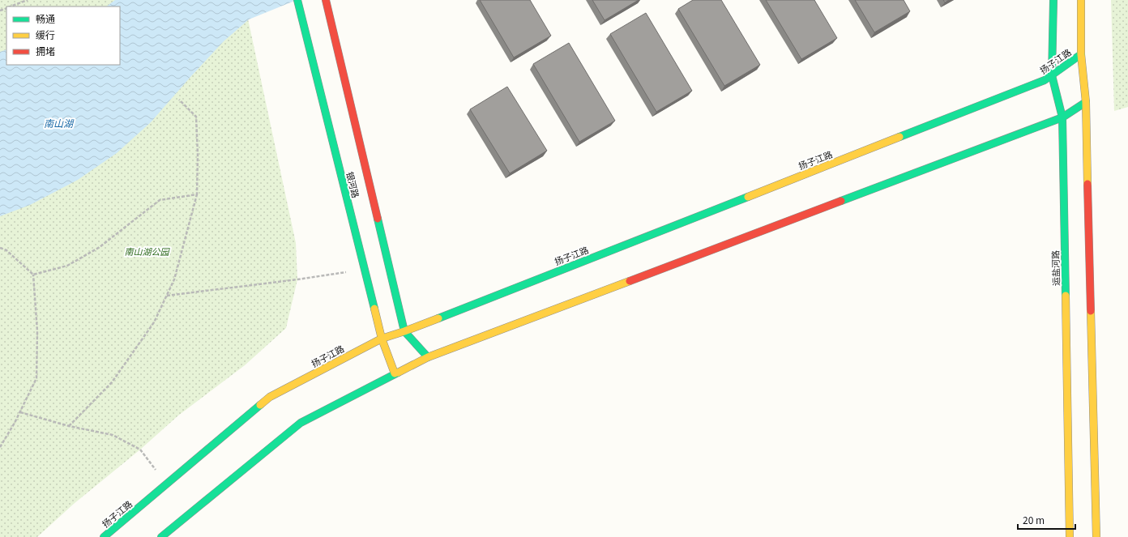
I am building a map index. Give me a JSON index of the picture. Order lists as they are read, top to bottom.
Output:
{
  "streets": {
    "main road": ["扬子江路", "银河路", "运盐河路"]
  },
  "crossings": [
    ["扬子江路", "银河路"],
    ["扬子江路", "运盐河路"]
  ],
  "water": ["南山湖"],
  "parks": ["南山湖公园"],
  "legend": ["畅通", "缓行", "拥堵"],
  "scale_bar": "20 m"
}
